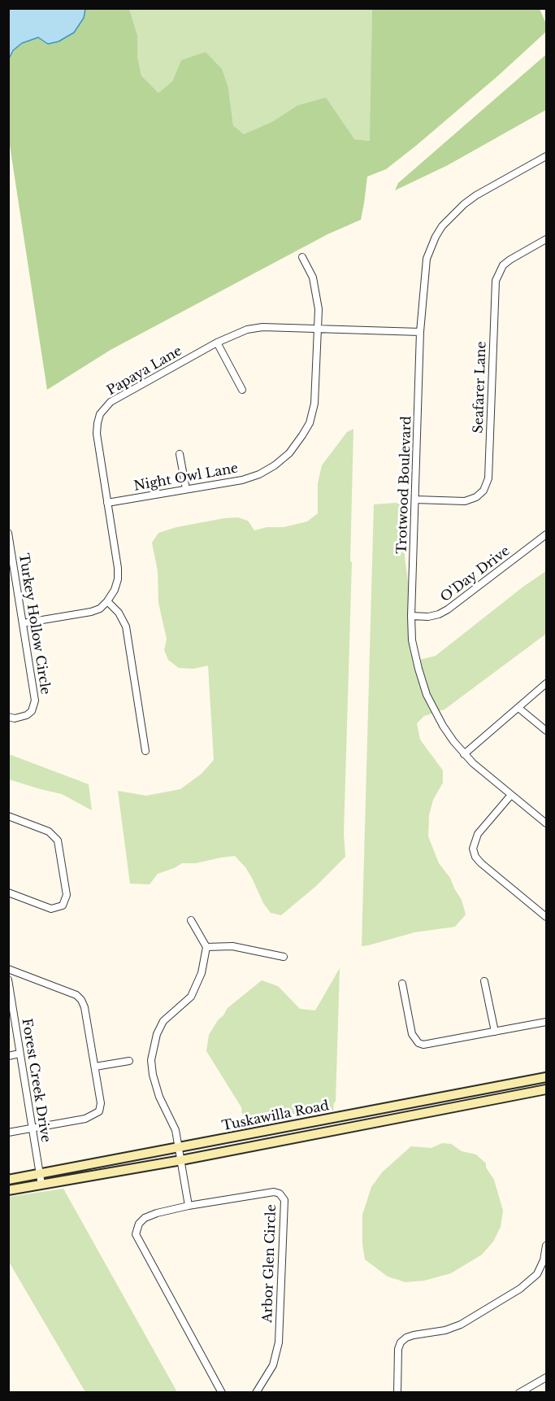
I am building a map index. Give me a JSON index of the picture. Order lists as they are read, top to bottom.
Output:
{
  "streets": {
    "main road": ["Tuskawilla Road"],
    "street": [
      "Papaya Lane",
      "Seafarer Lane",
      "Night Owl Lane",
      "Trotwood Boulevard",
      "O'Day Drive",
      "Turkey Hollow Circle",
      "Forest Creek Drive",
      "Arbor Glen Circle"
    ]
  },
  "crossings": [
    ["Papaya Lane", "Night Owl Lane"],
    ["Papaya Lane", "Trotwood Boulevard"],
    ["Seafarer Lane", "Trotwood Boulevard"],
    ["Trotwood Boulevard", "O'Day Drive"],
    ["Forest Creek Drive", "Tuskawilla Road"]
  ]
}
